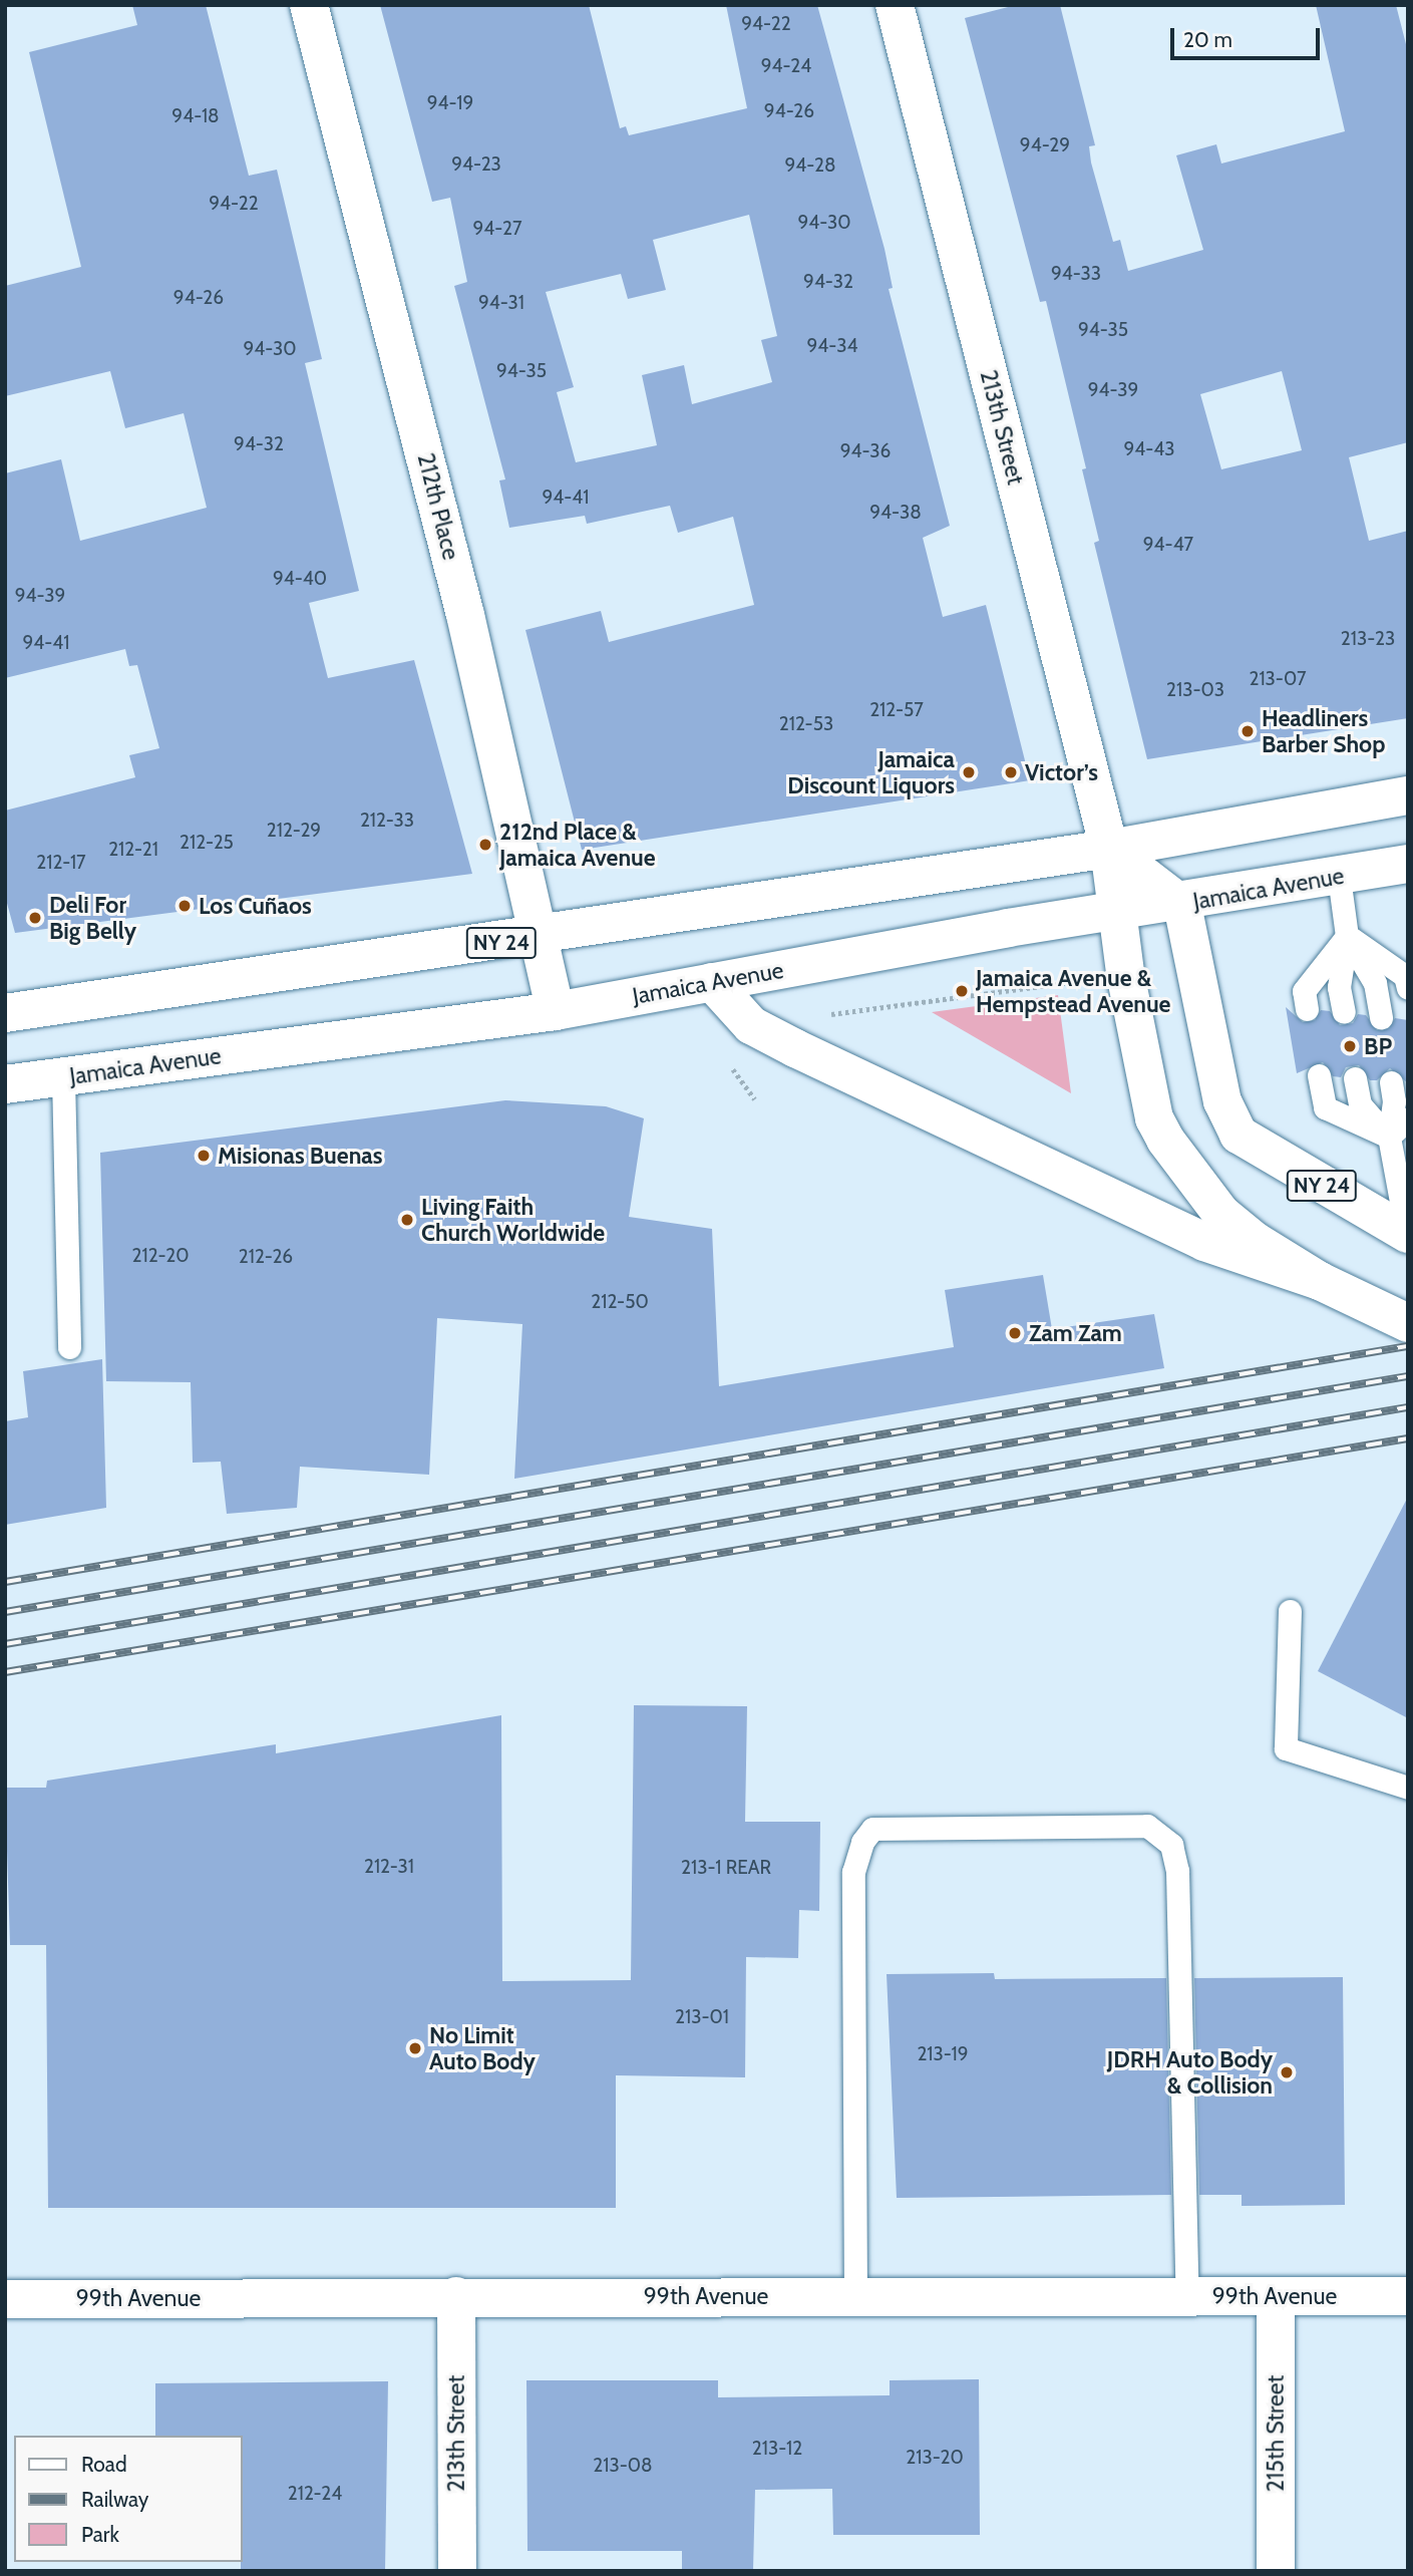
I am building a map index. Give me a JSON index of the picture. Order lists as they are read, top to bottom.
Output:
{
  "streets": {
    "main road": [
      "213th Street",
      "212th Place",
      "Jamaica Avenue",
      "NY 24",
      "99th Avenue",
      "215th Street"
    ]
  },
  "crossings": [
    ["213th Street", "Jamaica Avenue"],
    ["213th Street", "NY 24"],
    ["213th Street", "99th Avenue"],
    ["212th Place", "Jamaica Avenue"],
    ["212th Place", "NY 24"],
    ["Jamaica Avenue", "NY 24"],
    ["99th Avenue", "215th Street"]
  ],
  "places": [
    "Headliners Barber Shop",
    "Jamaica Discount Liquors",
    "Victor’s",
    "212nd Place & Jamaica Avenue",
    "Los Cuñaos",
    "Deli For Big Belly",
    "Jamaica Avenue & Hempstead Avenue",
    "BP",
    "Misionas Buenas",
    "Living Faith Church Worldwide",
    "Zam Zam",
    "No Limit Auto Body",
    "JDRH Auto Body & Collision"
  ],
  "house_numbers": [
    "94-22",
    "94-24",
    "94-19",
    "94-26",
    "94-18",
    "94-29",
    "94-23",
    "94-28",
    "94-22",
    "94-30",
    "94-27",
    "94-33",
    "94-32",
    "94-26",
    "94-31",
    "94-35",
    "94-34",
    "94-30",
    "94-35",
    "94-39",
    "94-32",
    "94-43",
    "94-36",
    "94-41",
    "94-38",
    "94-47",
    "94-40",
    "94-39",
    "213-23",
    "94-41",
    "213-07",
    "213-03",
    "212-57",
    "212-53",
    "212-33",
    "212-29",
    "212-25",
    "212-21",
    "212-17",
    "212-20",
    "212-26",
    "212-50",
    "212-31",
    "213-1 REAR",
    "213-01",
    "213-19",
    "213-12",
    "213-20",
    "213-08",
    "212-24"
  ],
  "legend": ["Road", "Railway", "Park"],
  "scale_bar": "20 m"
}
